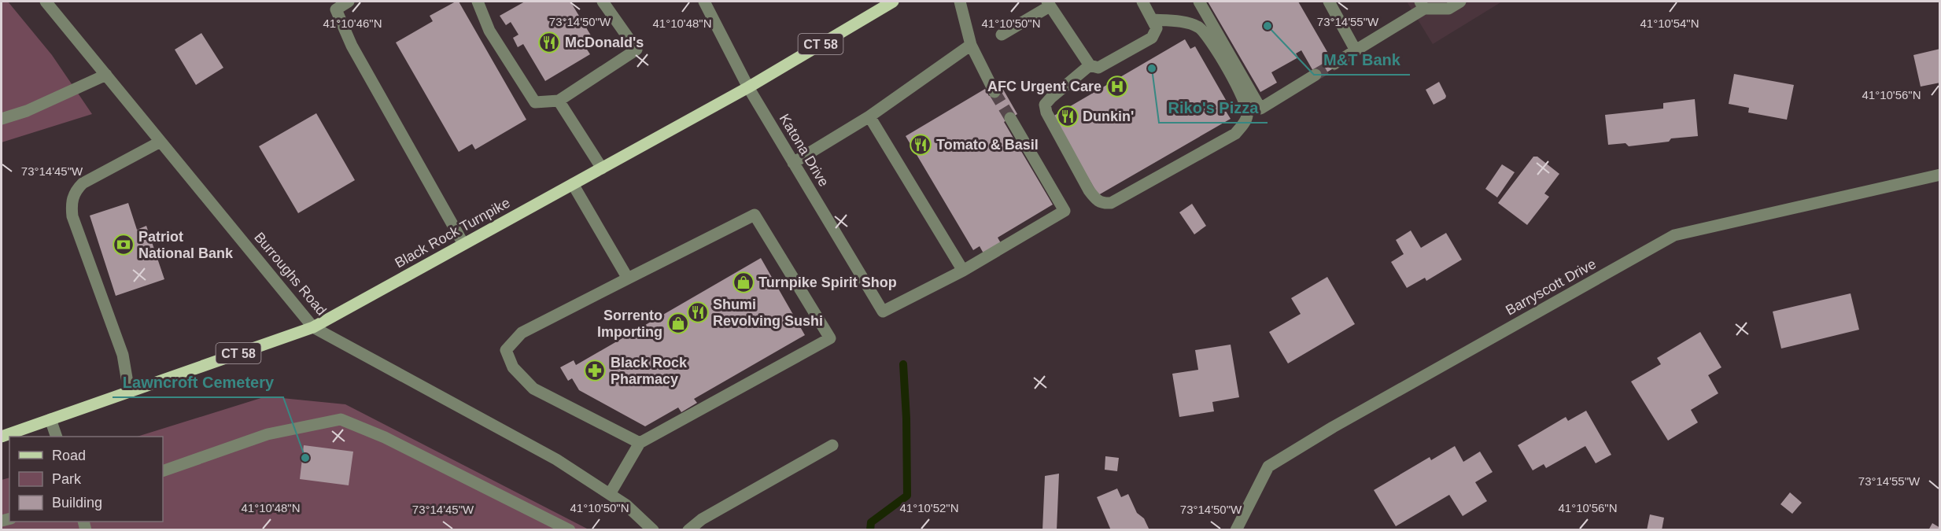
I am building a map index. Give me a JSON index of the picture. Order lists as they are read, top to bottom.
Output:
{
  "streets": {
    "main road": ["CT 58", "Black Rock Turnpike"],
    "street": ["Katona Drive", "Burroughs Road", "Barryscott Drive"]
  },
  "crossings": [
    ["Katona Drive", "Black Rock Turnpike"],
    ["Black Rock Turnpike", "Burroughs Road"]
  ],
  "places": {
    "other": ["M&T Bank", "Riko's Pizza", "Lawncroft Cemetery"],
    "restaurant": [
      "McDonald's",
      "Dunkin'",
      "Tomato & Basil",
      "Shumi Revolving Sushi"
    ],
    "hospital": ["AFC Urgent Care"],
    "bank": ["Patriot National Bank"],
    "shop": ["Turnpike Spirit Shop", "Sorrento Importing"],
    "pharmacy": ["Black Rock Pharmacy"]
  },
  "legend": ["Road", "Park", "Building"],
  "coordinates": [
    "73°14'50\"W",
    "73°14'55\"W",
    "41°10'54\"N",
    "41°10'46\"N",
    "41°10'48\"N",
    "41°10'50\"N",
    "41°10'56\"N",
    "73°14'45\"W",
    "41°10'52\"N"
  ]
}
